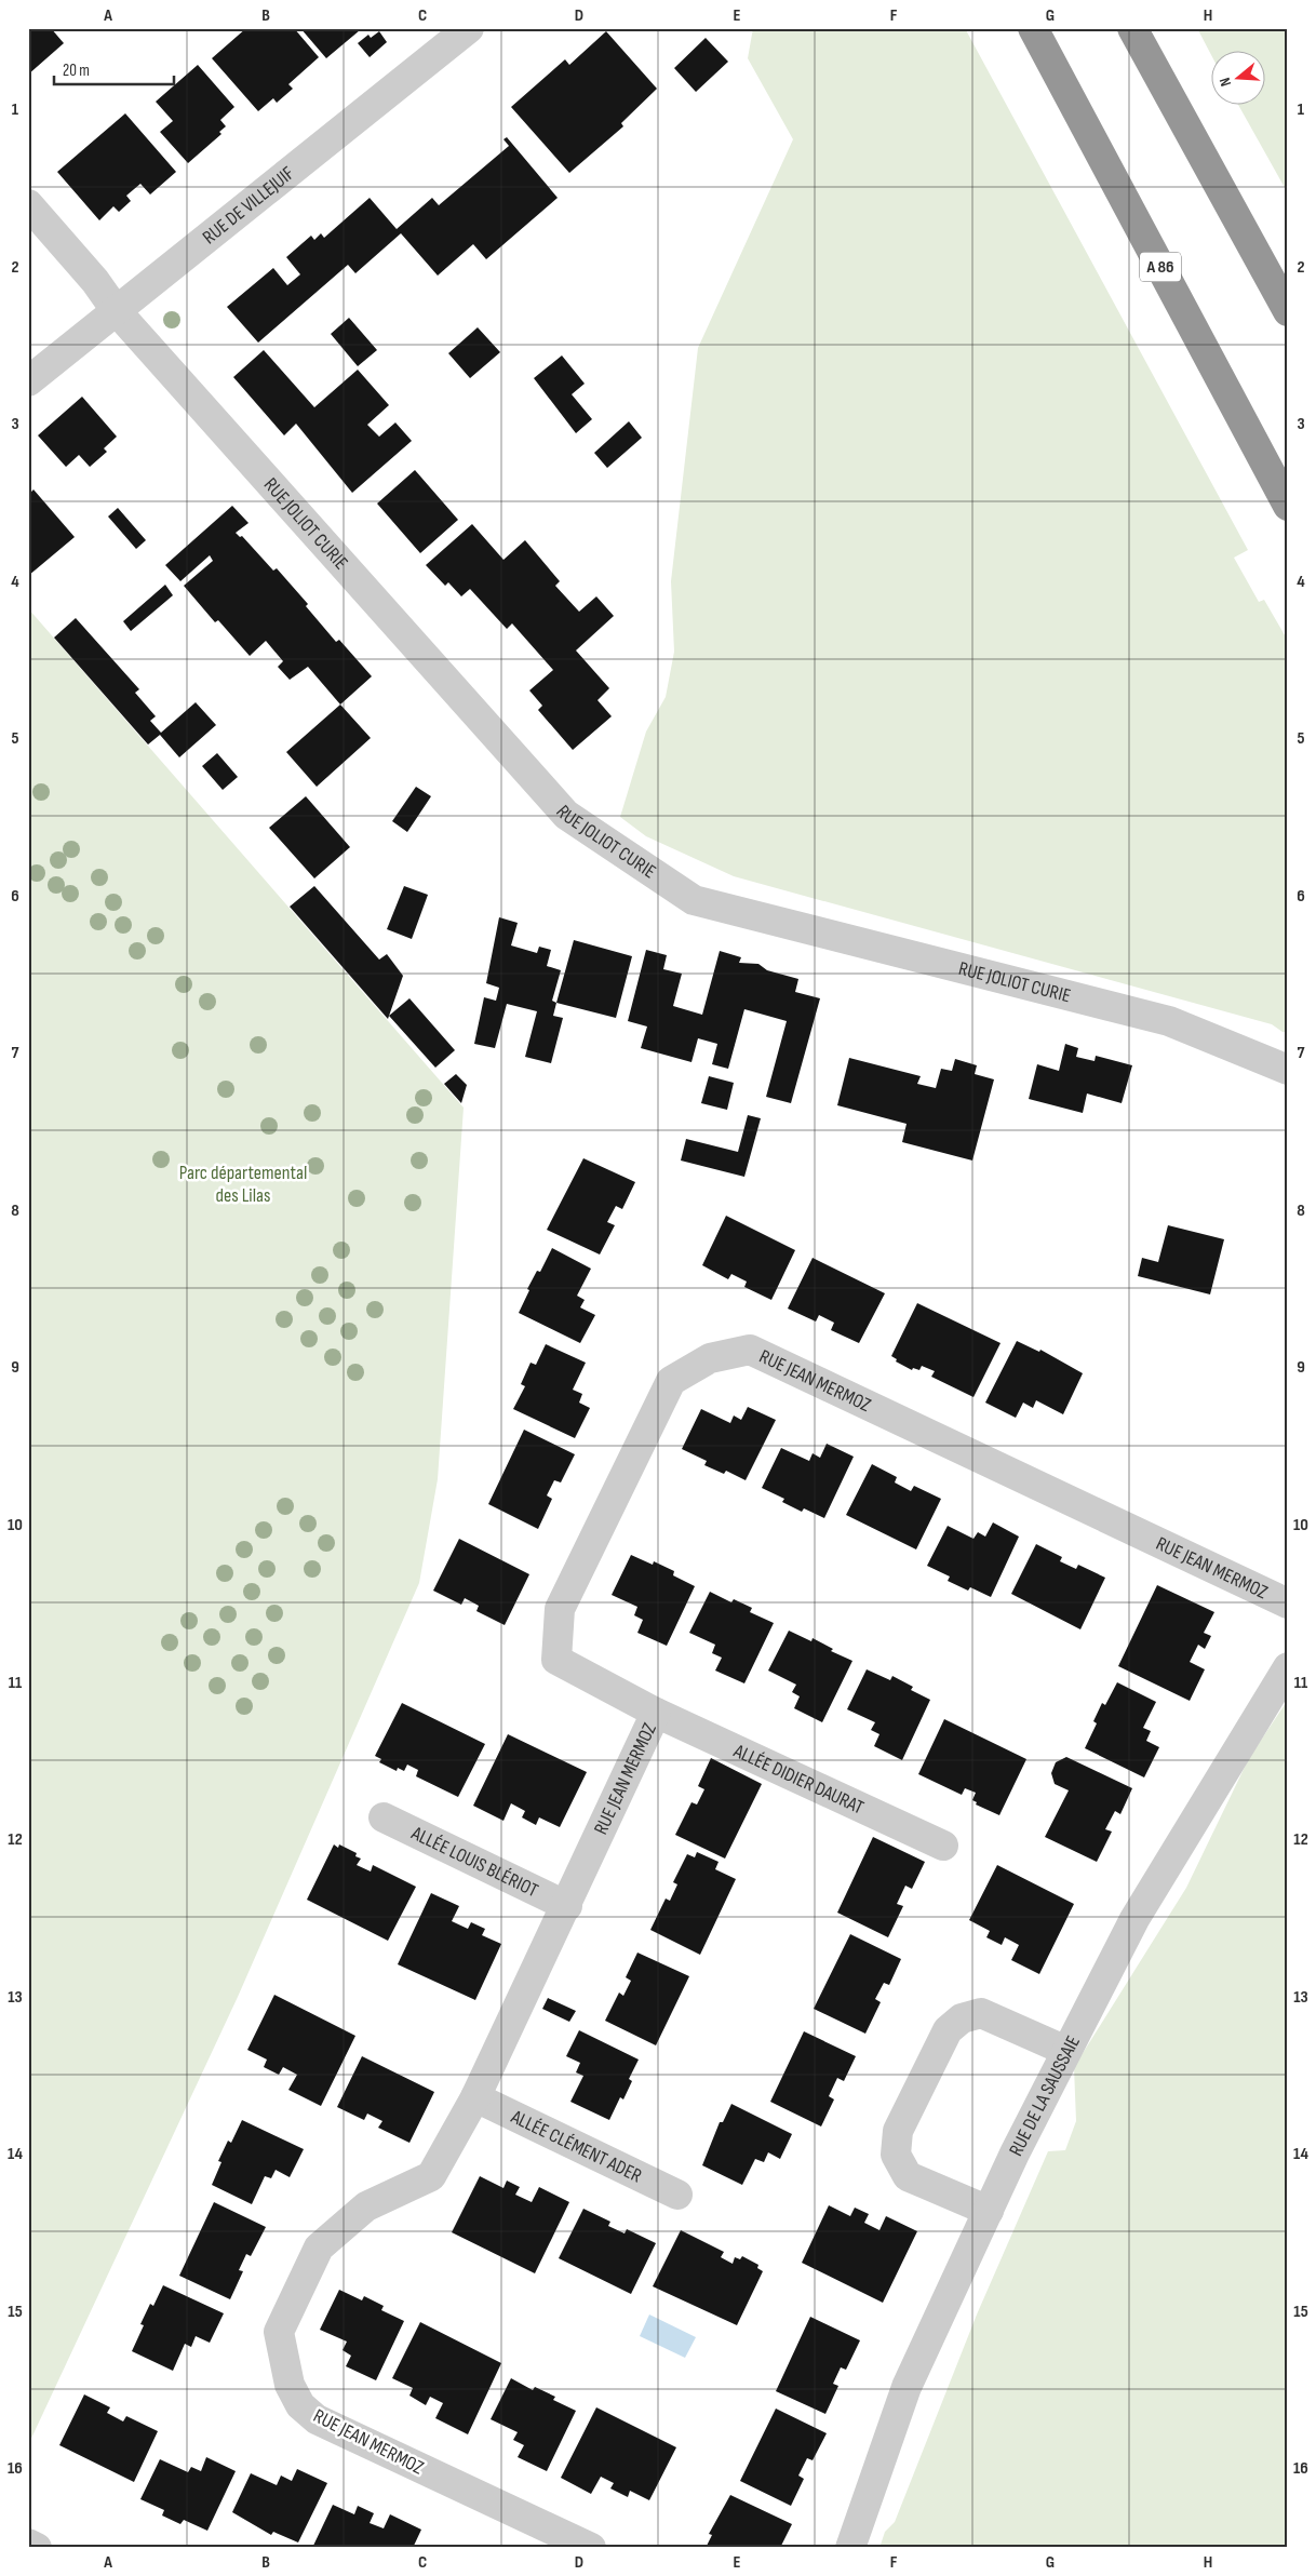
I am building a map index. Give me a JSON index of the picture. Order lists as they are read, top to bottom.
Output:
{
  "streets": {
    "highway": ["A 86"],
    "street": [
      "RUE DE VILLEJUIF",
      "RUE JOLIOT CURIE",
      "RUE JEAN MERMOZ",
      "ALLÉE DIDIER DAURAT",
      "ALLÉE LOUIS BLÉRIOT",
      "RUE DE LA SAUSSAIE",
      "ALLÉE CLÉMENT ADER"
    ]
  },
  "crossings": [
    ["RUE DE VILLEJUIF", "RUE JOLIOT CURIE"],
    ["RUE JEAN MERMOZ", "ALLÉE DIDIER DAURAT"],
    ["RUE JEAN MERMOZ", "ALLÉE LOUIS BLÉRIOT"],
    ["RUE JEAN MERMOZ", "ALLÉE CLÉMENT ADER"]
  ],
  "parks": ["Parc départemental des Lilas"],
  "scale_bar": "20 m",
  "north": "left",
  "grid": {
    "columns": [
      "A",
      "B",
      "C",
      "D",
      "E",
      "F",
      "G",
      "H"
    ],
    "rows": [
      "1",
      "2",
      "3",
      "4",
      "5",
      "6",
      "7",
      "8",
      "9",
      "10",
      "11",
      "12",
      "13",
      "14",
      "15",
      "16"
    ]
  }
}
